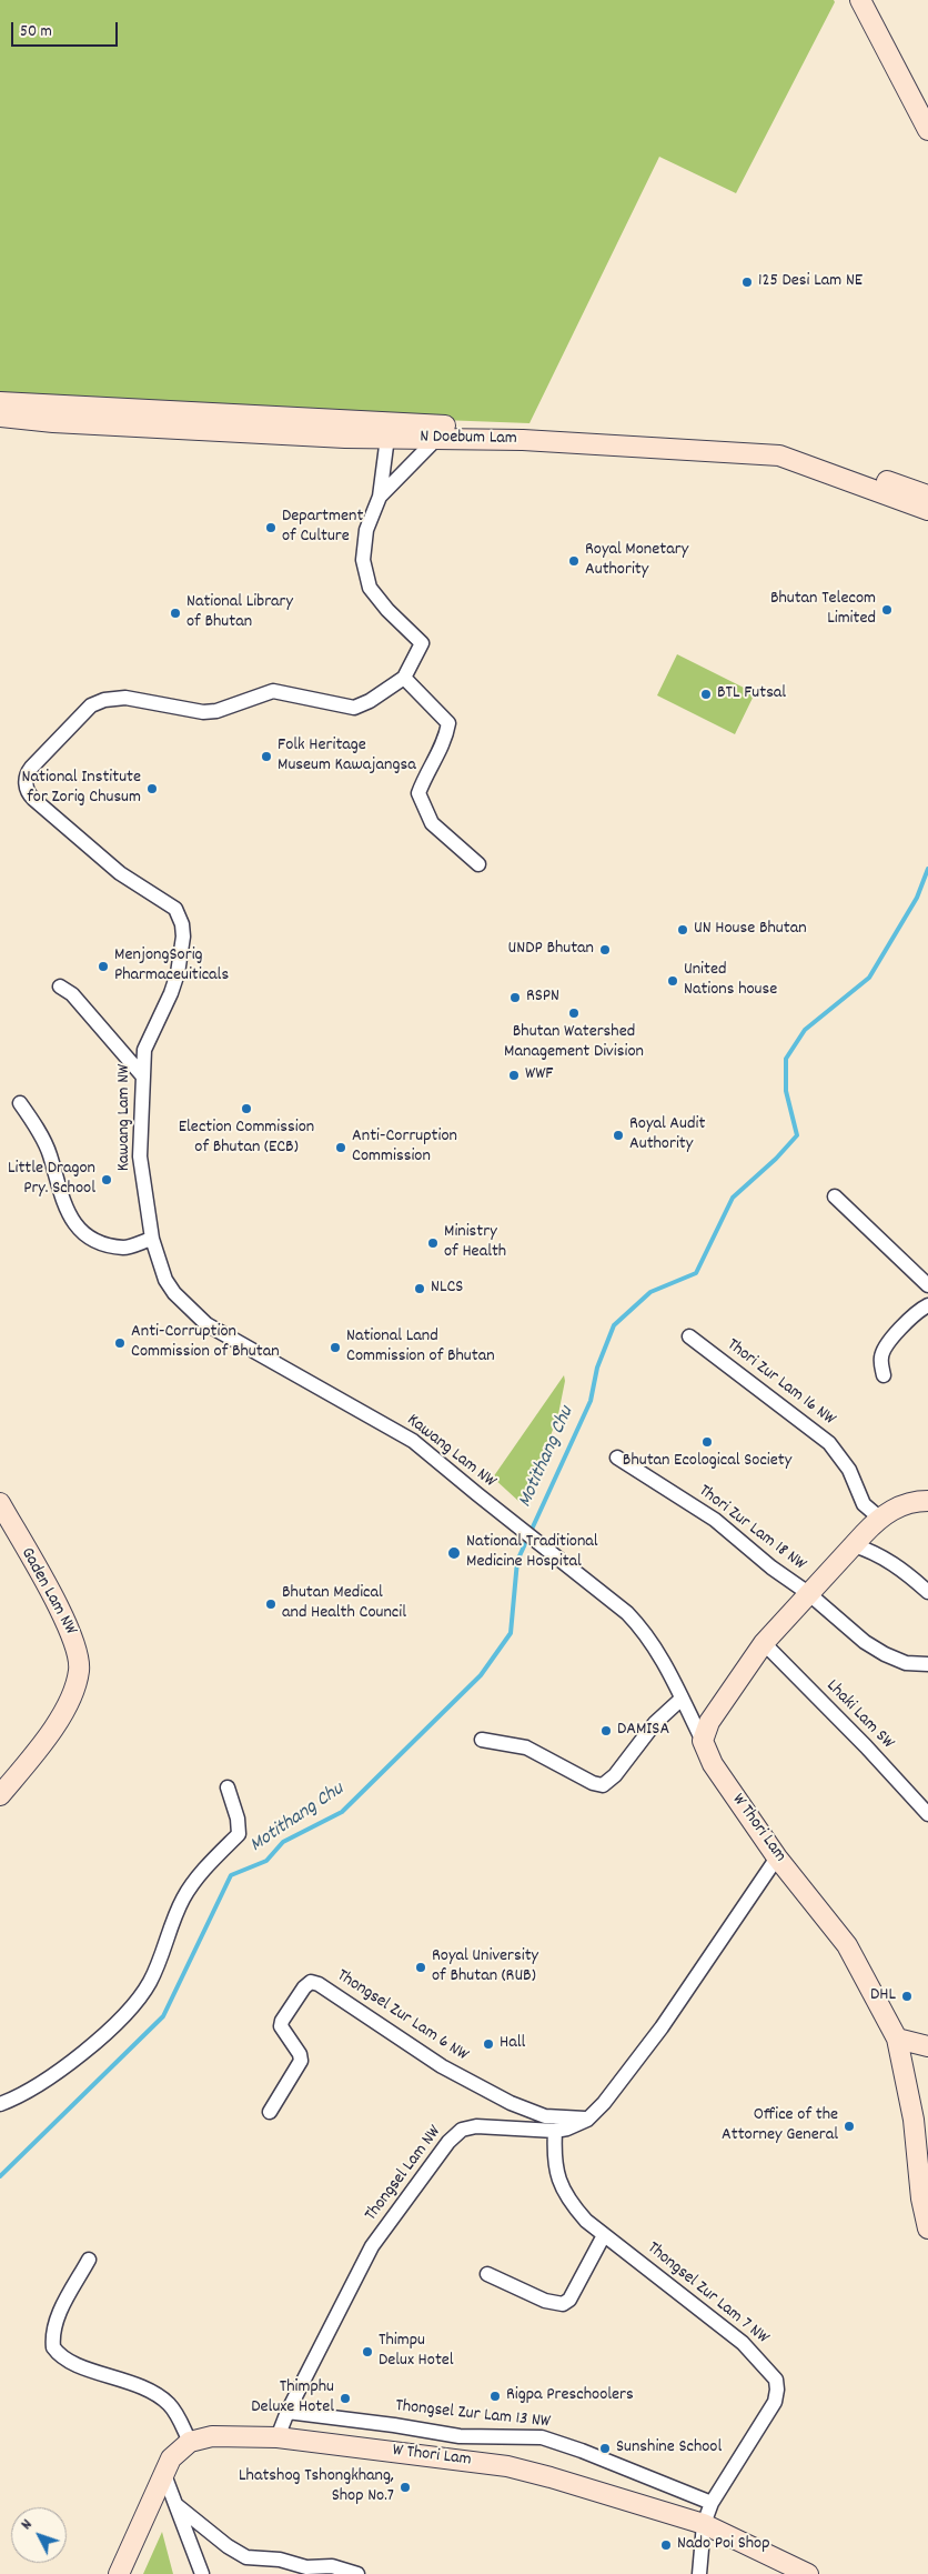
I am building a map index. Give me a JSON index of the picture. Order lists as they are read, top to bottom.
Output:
{
  "streets": {
    "main road": ["N Doebum Lam", "Gaden Lam NW", "W Thori Lam"],
    "street": [
      "Kawang Lam NW",
      "Thori Zur Lam 16 NW",
      "Thori Zur Lam 18 NW",
      "Lhaki Lam SW",
      "Thongsel Zur Lam 6 NW",
      "Thongsel Lam NW",
      "Thongsel Zur Lam 7 NW",
      "Thongsel Zur Lam 13 NW"
    ]
  },
  "crossings": [
    ["Kawang Lam NW", "W Thori Lam"],
    ["W Thori Lam", "Thongsel Lam NW"],
    ["W Thori Lam", "Thongsel Zur Lam 7 NW"],
    ["Thongsel Zur Lam 6 NW", "Thongsel Lam NW"],
    ["Thongsel Lam NW", "Thongsel Zur Lam 7 NW"],
    ["Thongsel Lam NW", "Thongsel Zur Lam 13 NW"],
    ["Thongsel Zur Lam 7 NW", "Thongsel Zur Lam 13 NW"]
  ],
  "water": ["Motithang Chu"],
  "places": [
    "125 Desi Lam NE",
    "Department of Culture",
    "Royal Monetary Authority",
    "Bhutan Telecom Limited",
    "National Library of Bhutan",
    "BTL Futsal",
    "Folk Heritage Museum Kawajangsa",
    "National Institute for Zorig Chusum",
    "UN House Bhutan",
    "UNDP Bhutan",
    "MenjongSorig Pharmaceuiticals",
    "United Nations house",
    "RSPN",
    "Bhutan Watershed Management Division",
    "WWF",
    "Election Commission of Bhutan (ECB)",
    "Royal Audit Authority",
    "Anti-Corruption Commission",
    "Little Dragon Pry. School",
    "Ministry of Health",
    "NLCS",
    "Anti-Corruption Commission of Bhutan",
    "National Land Commission of Bhutan",
    "Bhutan Ecological Society",
    "National Traditional Medicine Hospital",
    "Bhutan Medical and Health Council",
    "DAMISA",
    "Royal University of Bhutan (RUB)",
    "DHL",
    "Hall",
    "Office of the Attorney General",
    "Thimpu Delux Hotel",
    "Rigpa Preschoolers",
    "Thimphu Deluxe Hotel",
    "Sunshine School",
    "Lhatshog Tshongkhang, Shop No.7",
    "Nado Poi Shop"
  ],
  "scale_bar": "50 m",
  "north": "top left"
}
